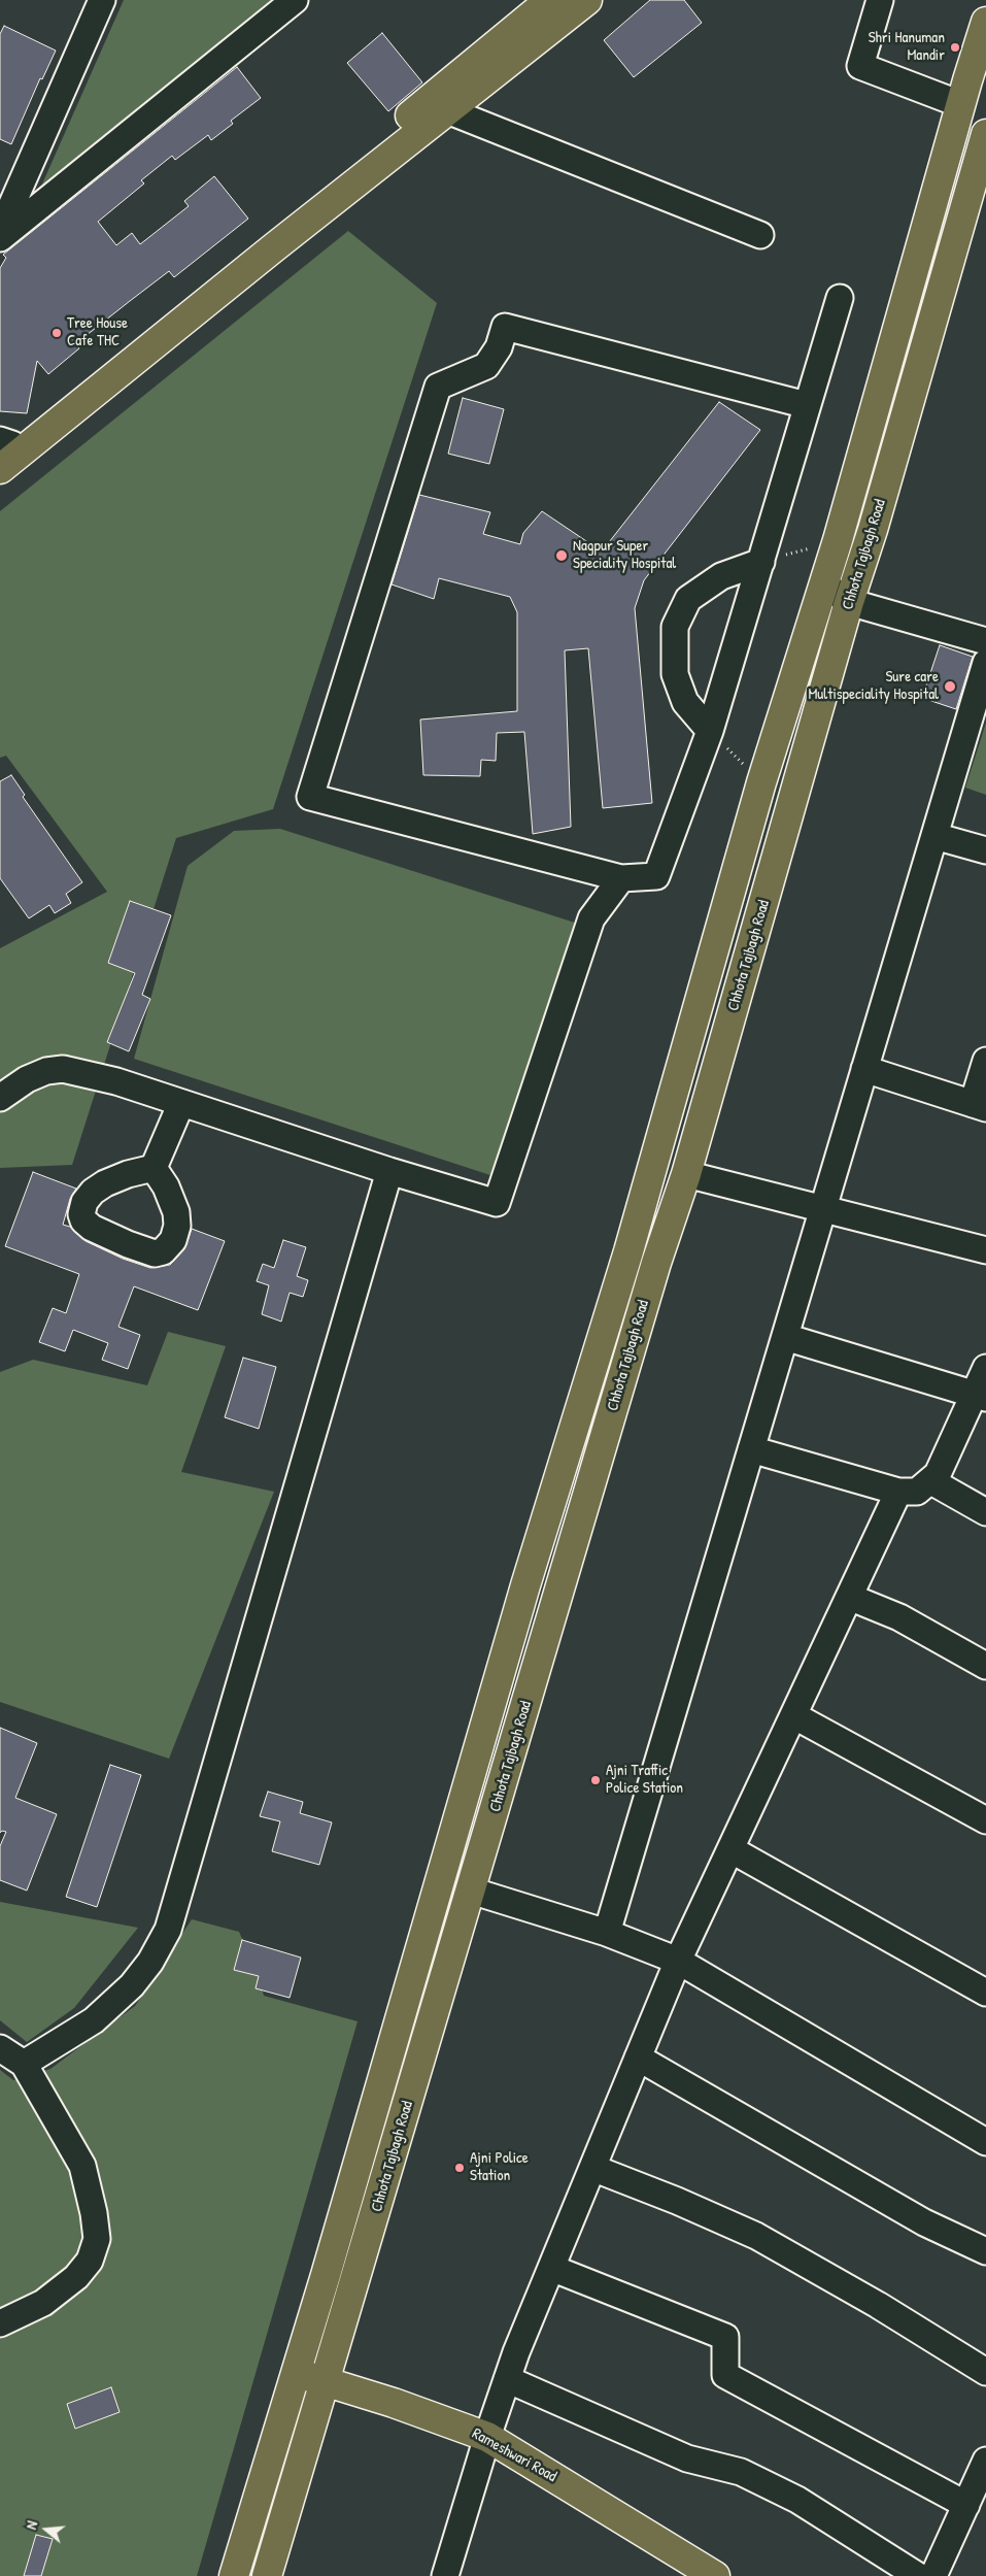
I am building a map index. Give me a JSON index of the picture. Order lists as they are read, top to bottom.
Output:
{
  "streets": {
    "main road": ["Chhota Tajbagh Road", "Rameshwari Road"]
  },
  "crossings": [
    ["Chhota Tajbagh Road", "Rameshwari Road"]
  ],
  "places": [
    "Shri Hanuman Mandir",
    "Tree House Cafe THC",
    "Nagpur Super Speciality Hospital",
    "Sure care Multispeciality Hospital",
    "Ajni Traffic Police Station",
    "Ajni Police Station"
  ],
  "north": "left"
}
